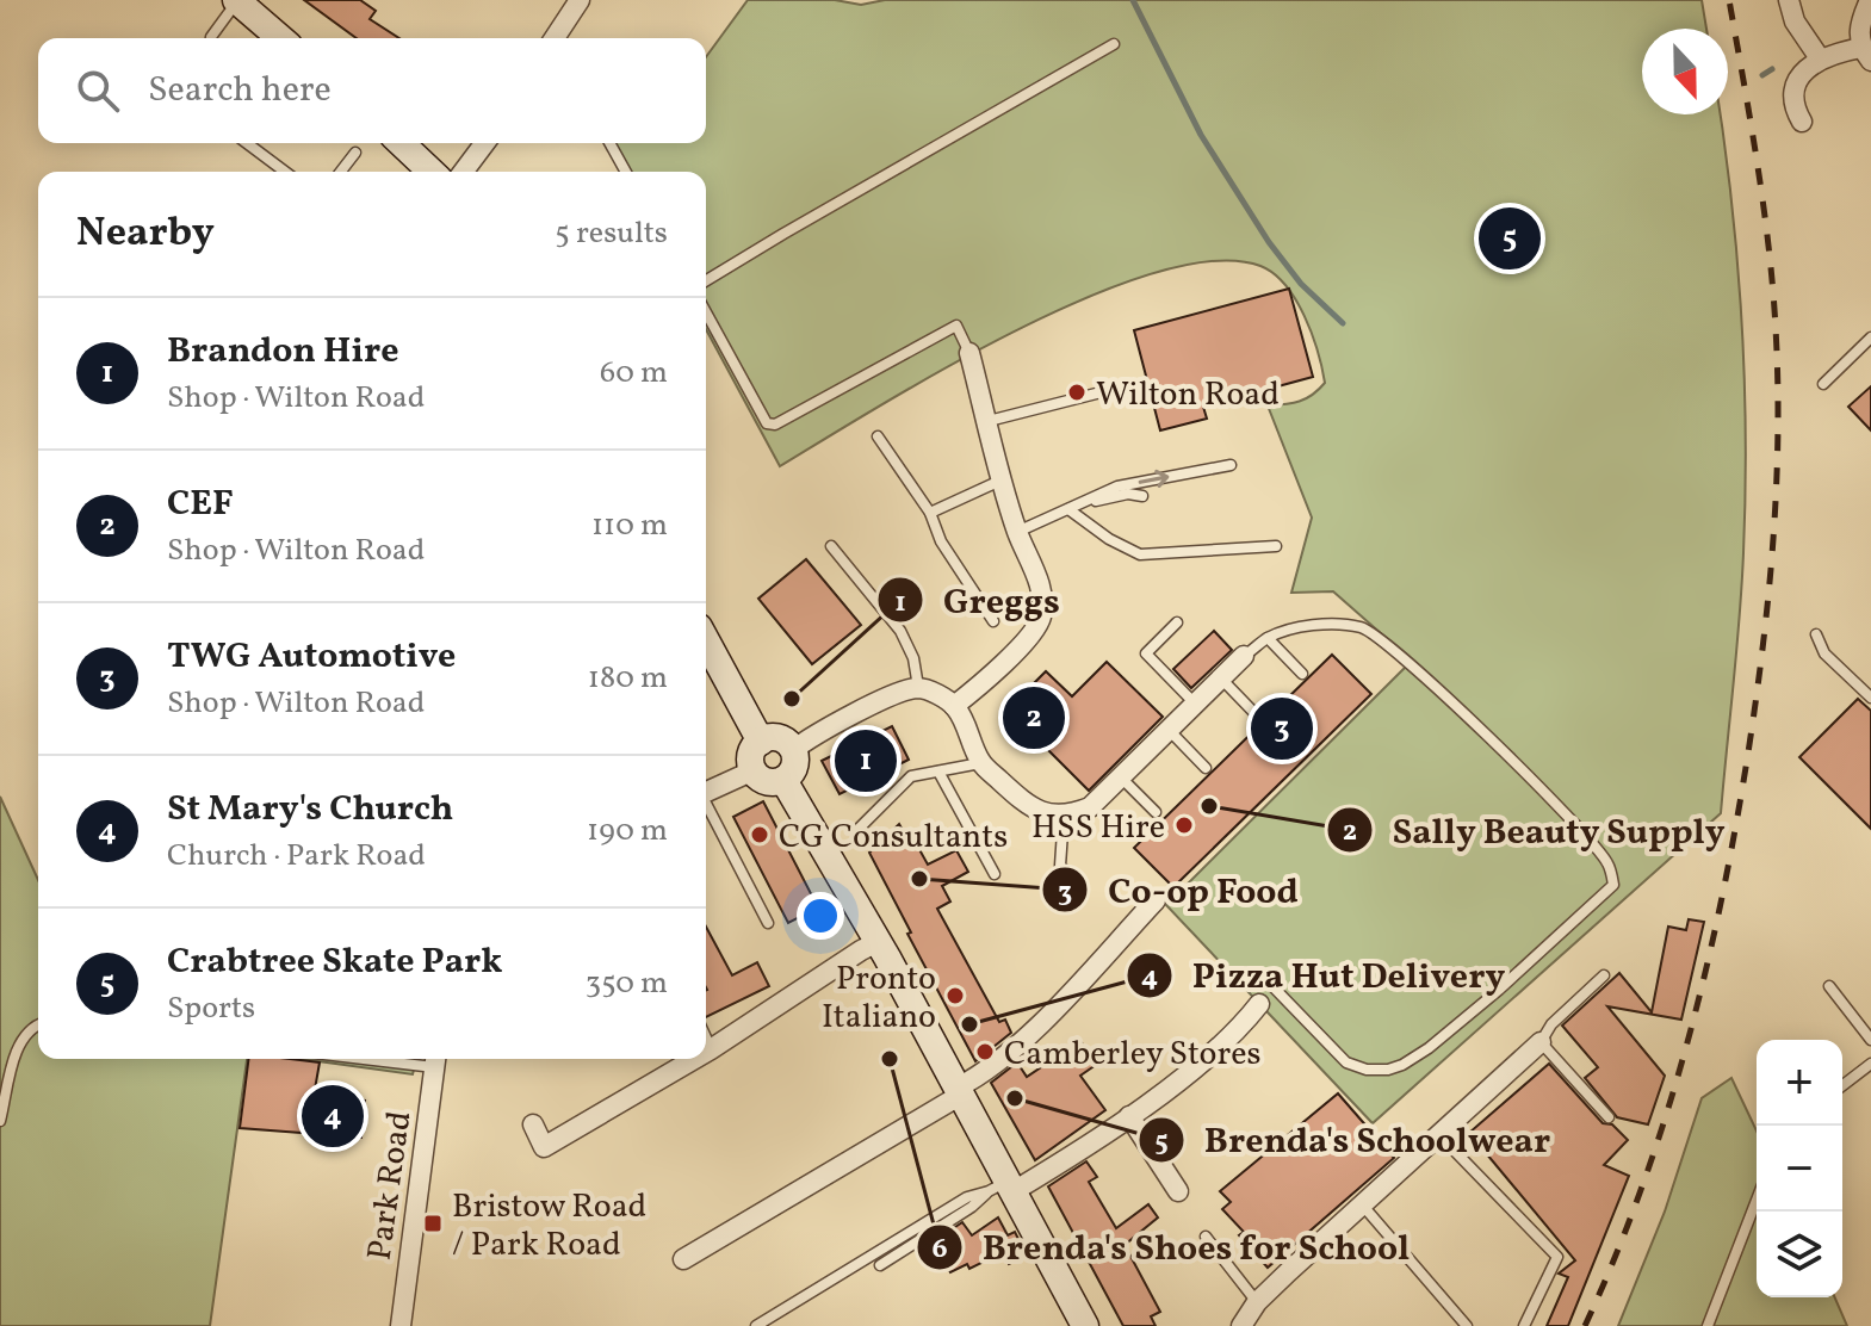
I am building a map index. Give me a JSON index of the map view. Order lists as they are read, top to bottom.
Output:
{
  "streets": {
    "street": ["Park Road"]
  },
  "places": {
    "other": [
      "Wilton Road",
      "Greggs",
      "Sally Beauty Supply",
      "HSS Hire",
      "CG Consultants",
      "Co-op Food",
      "Pronto Italiano",
      "Pizza Hut Delivery",
      "Camberley Stores",
      "Brenda's Shoes for School",
      "Brenda's Schoolwear"
    ],
    "transit": ["Bristow Road / Park Road"]
  },
  "north": "bottom",
  "page": {
    "search": "Search here",
    "heading": ["Nearby", "5 results"],
    "pins": [
      "5",
      "2",
      "3",
      "1",
      "4"
    ],
    "list": [
      {
        "mark": "1",
        "name": "Brandon Hire",
        "note": "Shop · Wilton Road",
        "value": "60 m"
      },
      {
        "mark": "2",
        "name": "CEF",
        "note": "Shop · Wilton Road",
        "value": "110 m"
      },
      {
        "mark": "3",
        "name": "TWG Automotive",
        "note": "Shop · Wilton Road",
        "value": "180 m"
      },
      {
        "mark": "4",
        "name": "St Mary's Church",
        "note": "Church · Park Road",
        "value": "190 m"
      },
      {
        "mark": "5",
        "name": "Crabtree Skate Park",
        "note": "Sports",
        "value": "350 m"
      }
    ],
    "map_buttons": ["+", "−"]
  }
}
